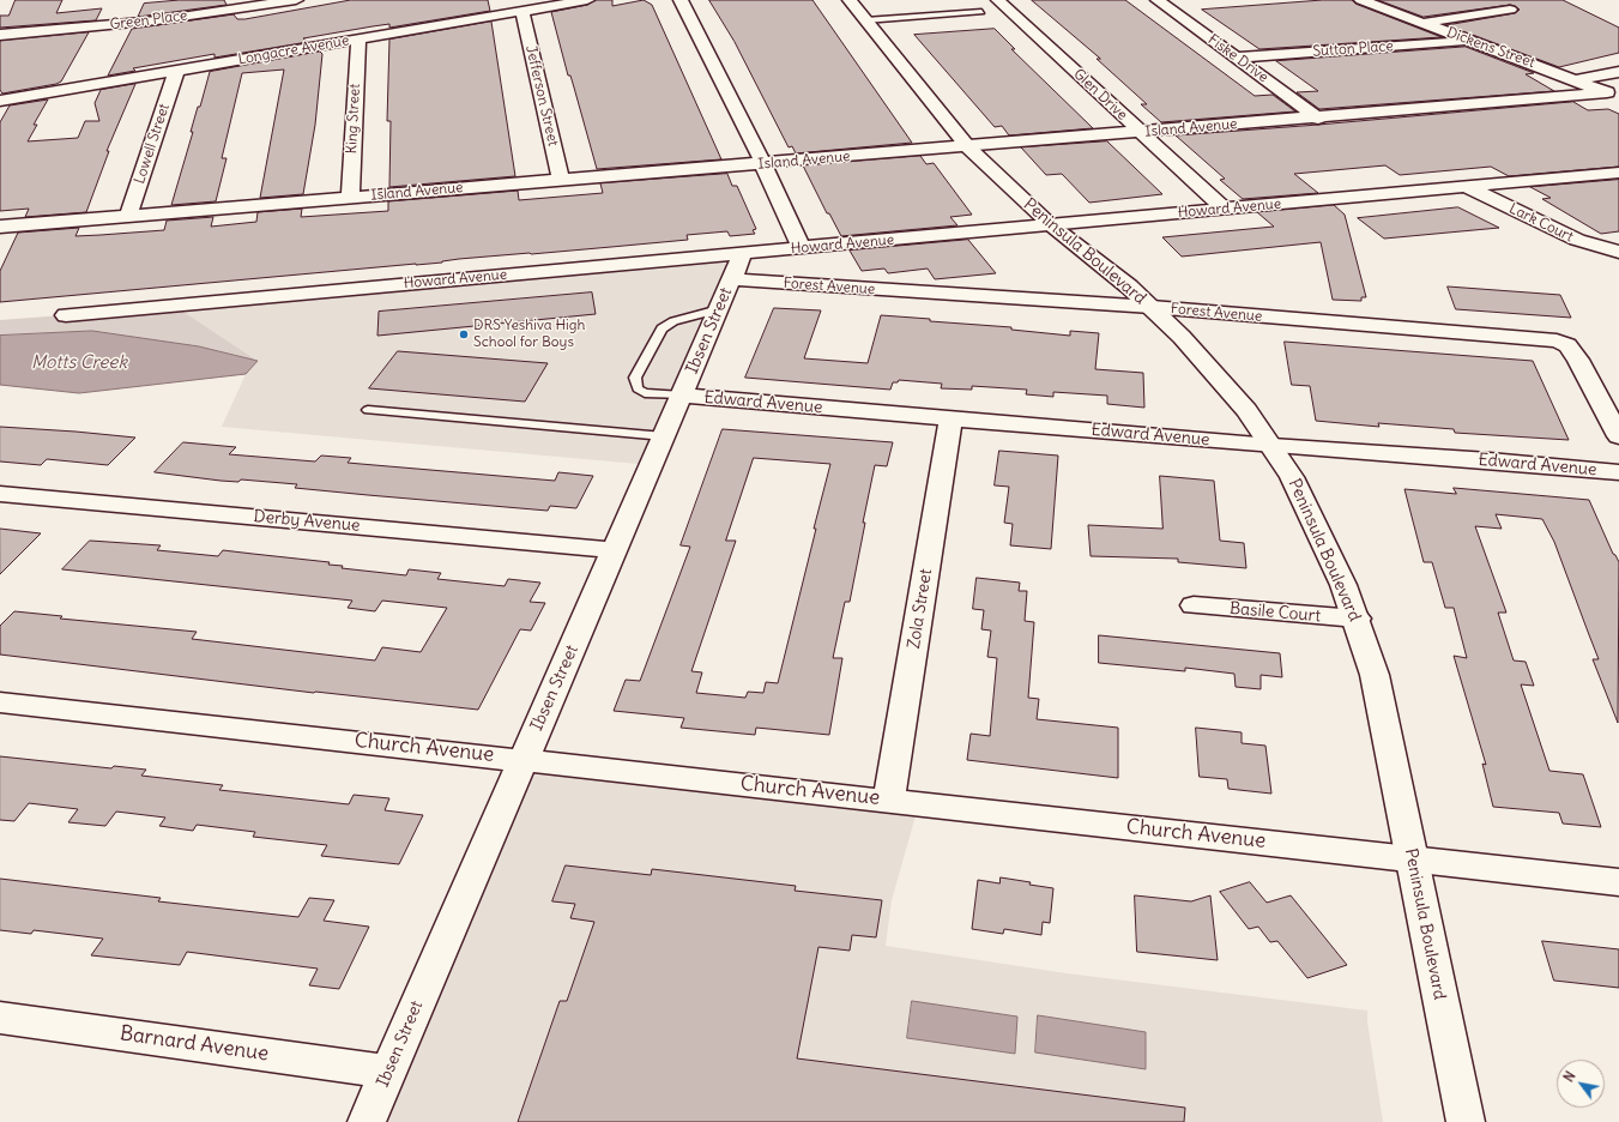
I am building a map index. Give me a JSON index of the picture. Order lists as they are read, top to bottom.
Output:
{
  "streets": {
    "street": [
      "Green Place",
      "Dickens Street",
      "Sutton Place",
      "Longacre Avenue",
      "Fiske Drive",
      "Glen Drive",
      "Jefferson Street",
      "King Street",
      "Island Avenue",
      "Lowell Street",
      "Howard Avenue",
      "Lark Court",
      "Peninsula Boulevard",
      "Forest Avenue",
      "Ibsen Street",
      "Edward Avenue",
      "Derby Avenue",
      "Zola Street",
      "Basile Court",
      "Church Avenue",
      "Barnard Avenue"
    ]
  },
  "crossings": [
    ["Dickens Street", "Sutton Place"],
    ["Dickens Street", "Island Avenue"],
    ["Sutton Place", "Fiske Drive"],
    ["Longacre Avenue", "Jefferson Street"],
    ["Longacre Avenue", "King Street"],
    ["Longacre Avenue", "Lowell Street"],
    ["Fiske Drive", "Island Avenue"],
    ["Glen Drive", "Island Avenue"],
    ["Glen Drive", "Howard Avenue"],
    ["Jefferson Street", "Island Avenue"],
    ["King Street", "Island Avenue"],
    ["Island Avenue", "Lowell Street"],
    ["Island Avenue", "Peninsula Boulevard"],
    ["Howard Avenue", "Lark Court"],
    ["Howard Avenue", "Peninsula Boulevard"],
    ["Howard Avenue", "Ibsen Street"],
    ["Peninsula Boulevard", "Forest Avenue"],
    ["Peninsula Boulevard", "Edward Avenue"],
    ["Peninsula Boulevard", "Basile Court"],
    ["Peninsula Boulevard", "Church Avenue"],
    ["Forest Avenue", "Ibsen Street"],
    ["Ibsen Street", "Edward Avenue"],
    ["Ibsen Street", "Derby Avenue"],
    ["Ibsen Street", "Church Avenue"],
    ["Ibsen Street", "Barnard Avenue"],
    ["Edward Avenue", "Zola Street"],
    ["Zola Street", "Church Avenue"]
  ],
  "water": ["Motts Creek"],
  "places": ["DRS Yeshiva High School for Boys"],
  "north": "top left"
}
